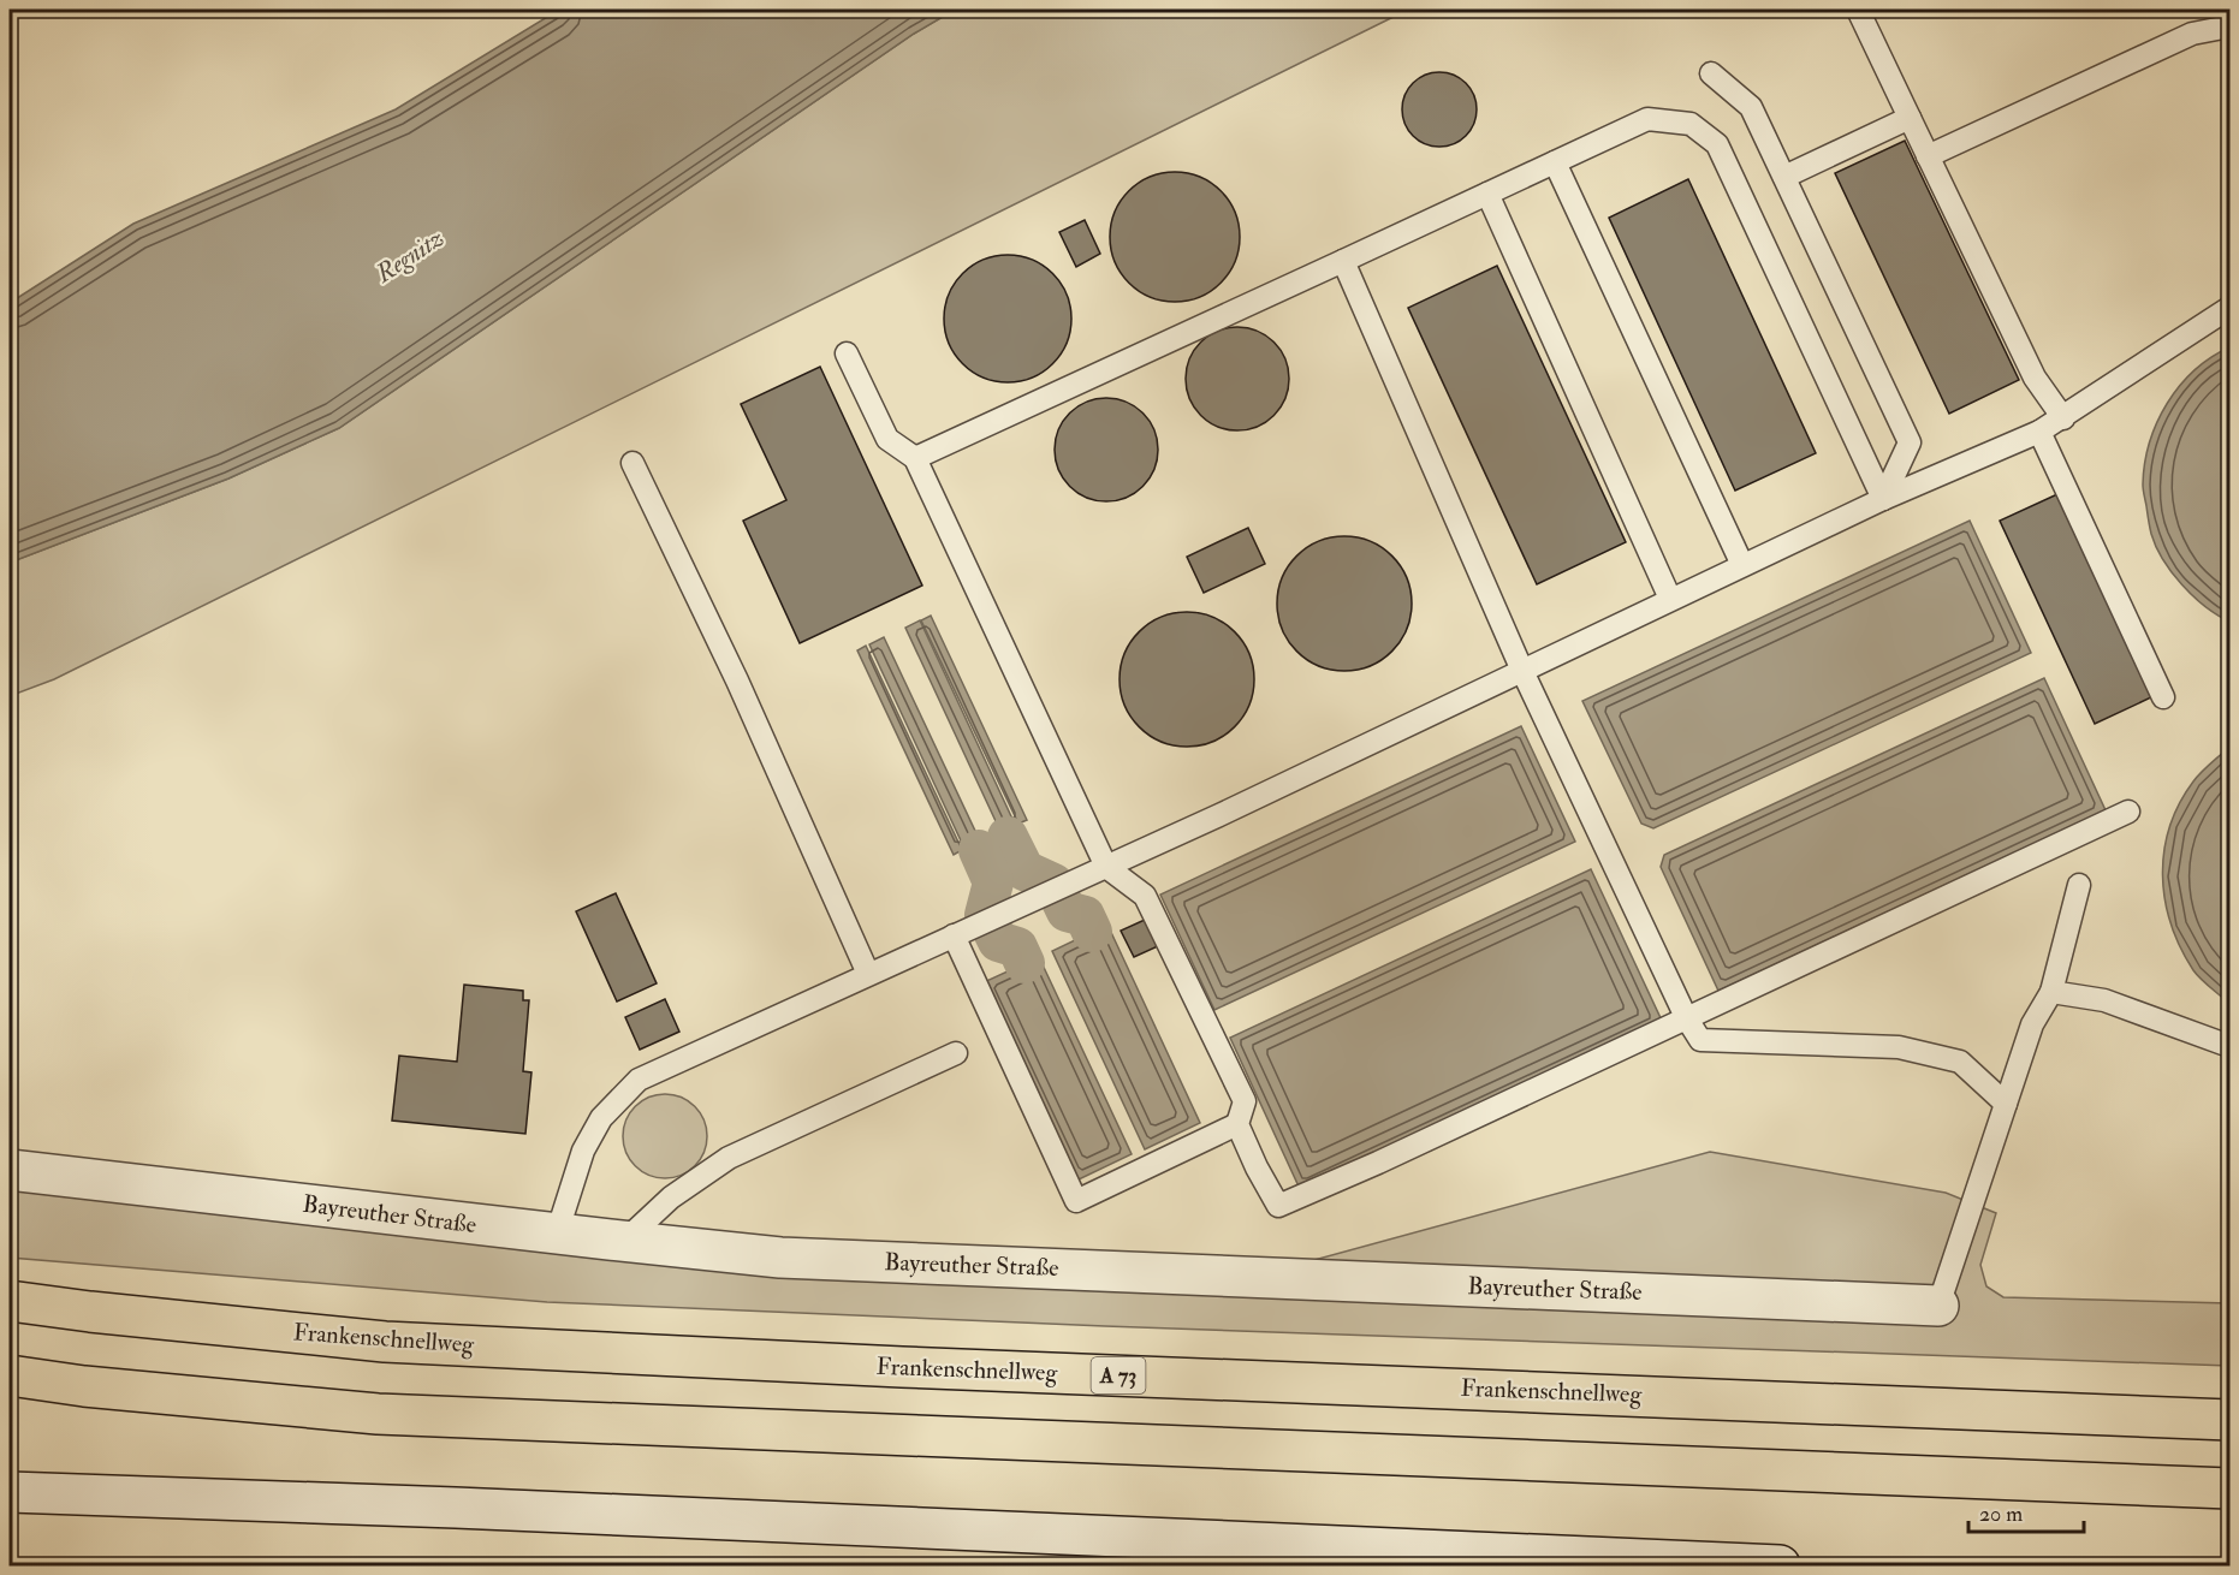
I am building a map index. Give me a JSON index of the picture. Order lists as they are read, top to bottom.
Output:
{
  "streets": {
    "highway": ["Frankenschnellweg", "A 73"],
    "street": ["Bayreuther Straße"]
  },
  "water": ["Regnitz"],
  "scale_bar": "20 m"
}
